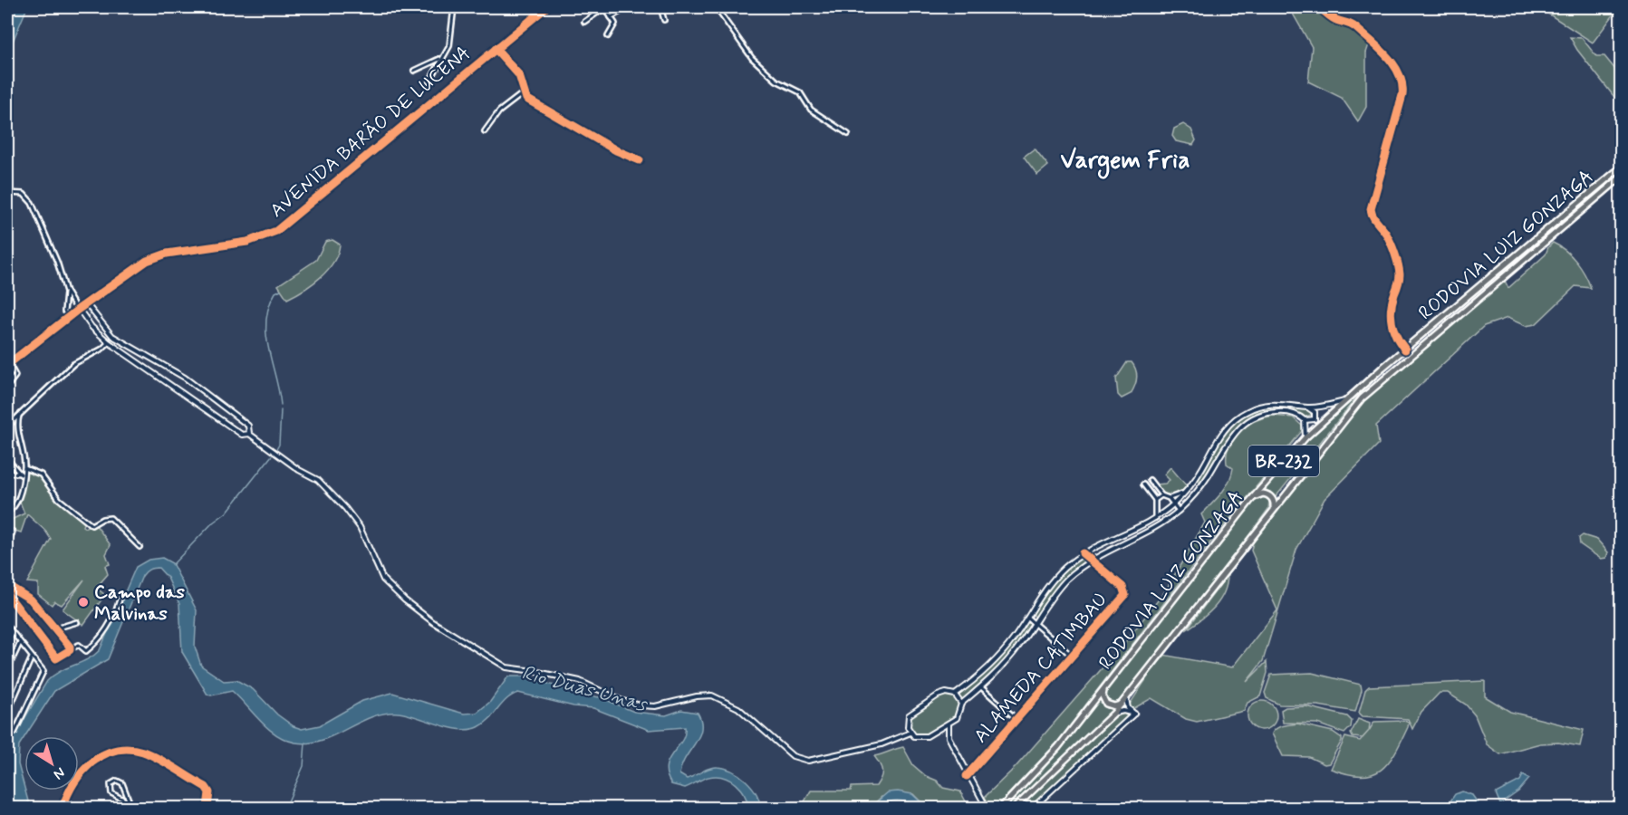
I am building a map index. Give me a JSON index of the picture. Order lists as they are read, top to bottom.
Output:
{
  "streets": {
    "highway": ["RODOVIA LUIZ GONZAGA", "BR-232"],
    "main road": ["AVENIDA BARÃO DE LUCENA"],
    "street": ["ALAMEDA CATIMBAU"]
  },
  "districts": ["Vargem Fria"],
  "water": ["Rio Duas Unas"],
  "places": ["Campo das Malvinas"],
  "north": "bottom right"
}
